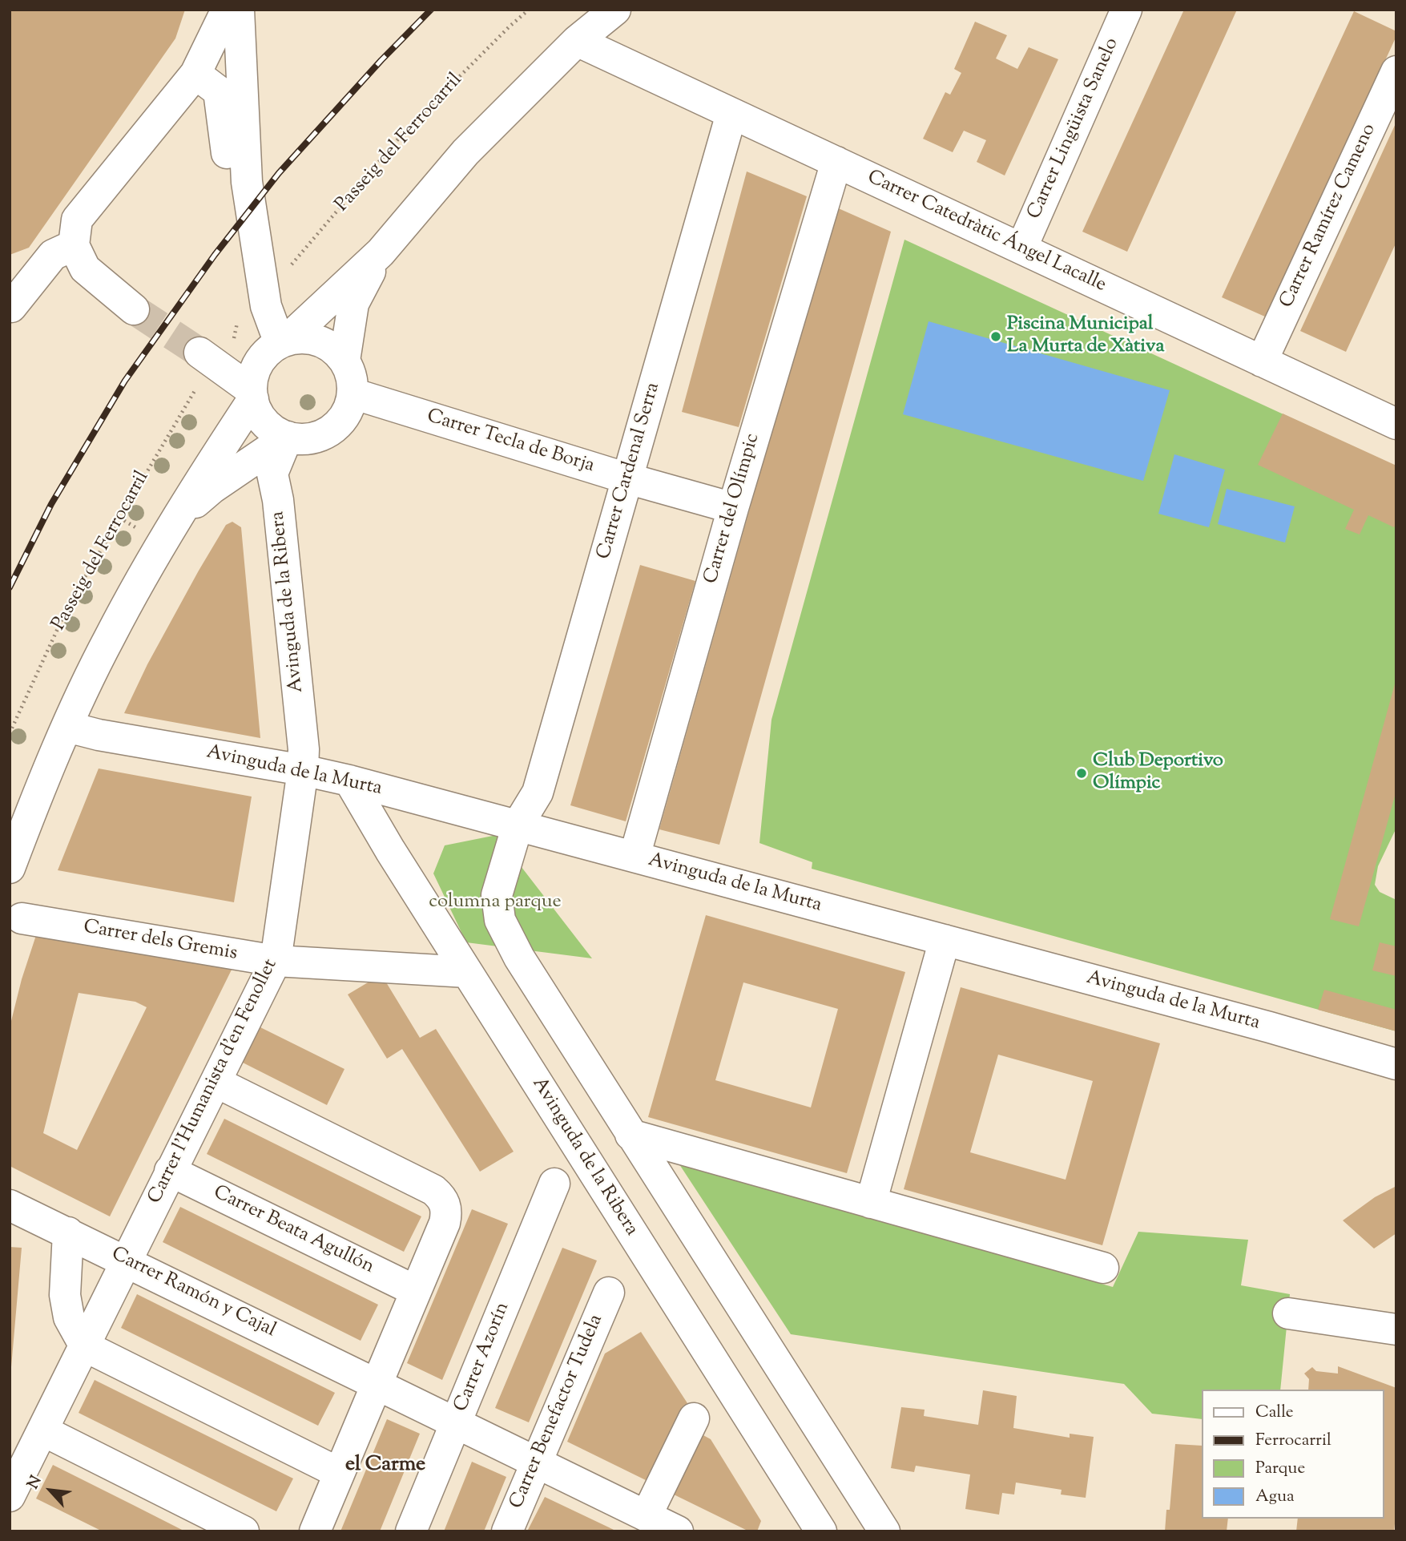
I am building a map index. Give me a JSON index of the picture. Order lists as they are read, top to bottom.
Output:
{
  "streets": {
    "street": [
      "Carrer Lingüista Sanelo",
      "Carrer Ramírez Cameno",
      "Carrer Catedràtic Ángel Lacalle",
      "Carrer Tecla de Borja",
      "Carrer Cardenal Serra",
      "Carrer del Olímpic",
      "Avinguda de la Ribera",
      "Avinguda de la Murta",
      "Carrer dels Gremis",
      "Carrer l'Humanista d'en Fenollet",
      "Carrer Beata Agullón",
      "Carrer Ramón y Cajal",
      "Carrer Azorín",
      "Carrer Benefactor Tudela"
    ],
    "path": ["Passeig del Ferrocarril"]
  },
  "crossings": [
    ["Carrer Lingüista Sanelo", "Carrer Catedràtic Ángel Lacalle"],
    ["Carrer Ramírez Cameno", "Carrer Catedràtic Ángel Lacalle"],
    ["Carrer Catedràtic Ángel Lacalle", "Carrer Cardenal Serra"],
    ["Carrer Catedràtic Ángel Lacalle", "Carrer del Olímpic"],
    ["Carrer Tecla de Borja", "Carrer Cardenal Serra"],
    ["Carrer Tecla de Borja", "Carrer del Olímpic"],
    ["Carrer Tecla de Borja", "Avinguda de la Ribera"],
    ["Carrer Cardenal Serra", "Avinguda de la Murta"],
    ["Carrer del Olímpic", "Avinguda de la Murta"],
    ["Avinguda de la Ribera", "Avinguda de la Murta"],
    ["Avinguda de la Ribera", "Carrer dels Gremis"],
    ["Avinguda de la Ribera", "Carrer l'Humanista d'en Fenollet"],
    ["Avinguda de la Murta", "Carrer l'Humanista d'en Fenollet"],
    ["Carrer dels Gremis", "Carrer l'Humanista d'en Fenollet"],
    ["Carrer l'Humanista d'en Fenollet", "Carrer Beata Agullón"],
    ["Carrer l'Humanista d'en Fenollet", "Carrer Ramón y Cajal"],
    ["Carrer Ramón y Cajal", "Carrer Azorín"],
    ["Carrer Ramón y Cajal", "Carrer Benefactor Tudela"]
  ],
  "districts": ["el Carme"],
  "parks": ["columna parque"],
  "places": ["Piscina Municipal La Murta de Xàtiva", "Club Deportivo Olímpic"],
  "legend": [
    "Calle",
    "Ferrocarril",
    "Parque",
    "Agua"
  ],
  "north": "top left"
}
